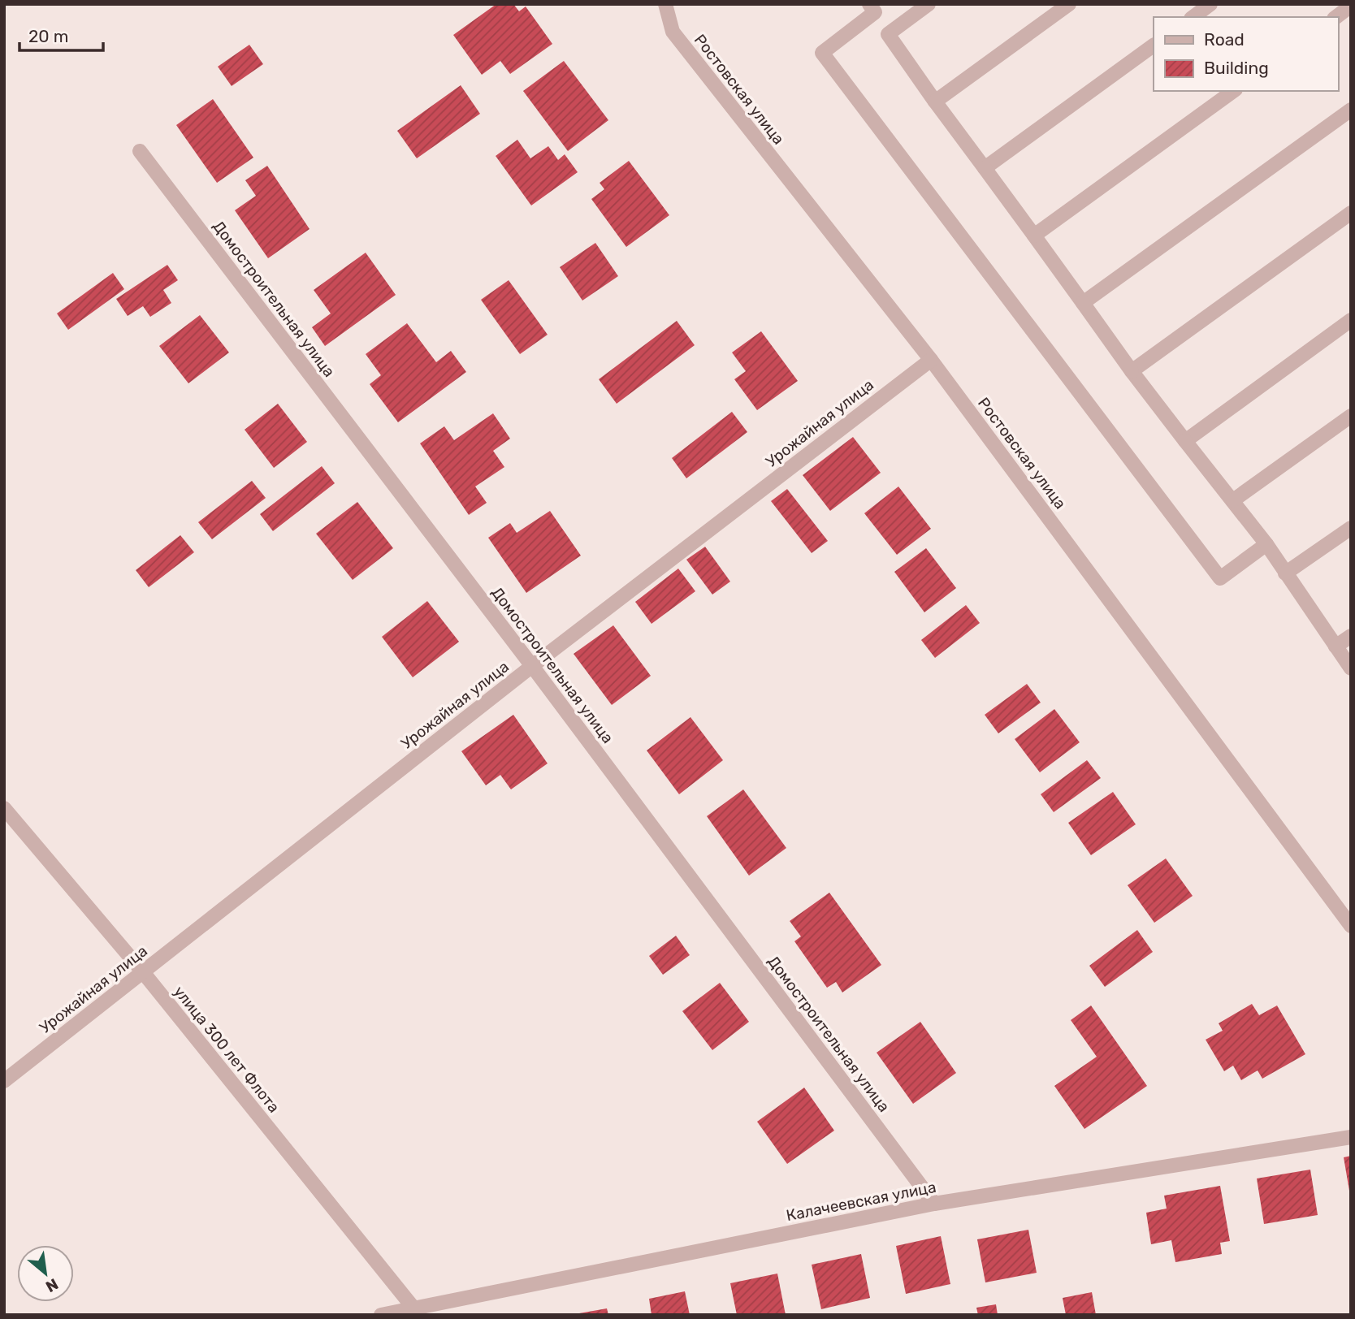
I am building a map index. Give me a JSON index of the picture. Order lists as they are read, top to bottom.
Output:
{
  "streets": {
    "street": [
      "Ростовская улица",
      "Домостроительная улица",
      "Урожайная улица",
      "улица 300 лет Флота",
      "Калачеевская улица"
    ]
  },
  "crossings": [
    ["Ростовская улица", "Урожайная улица"],
    ["Домостроительная улица", "Урожайная улица"],
    ["Домостроительная улица", "Калачеевская улица"],
    ["Урожайная улица", "улица 300 лет Флота"],
    ["улица 300 лет Флота", "Калачеевская улица"]
  ],
  "legend": ["Road", "Building"],
  "scale_bar": "20 m",
  "north": "bottom right"
}
